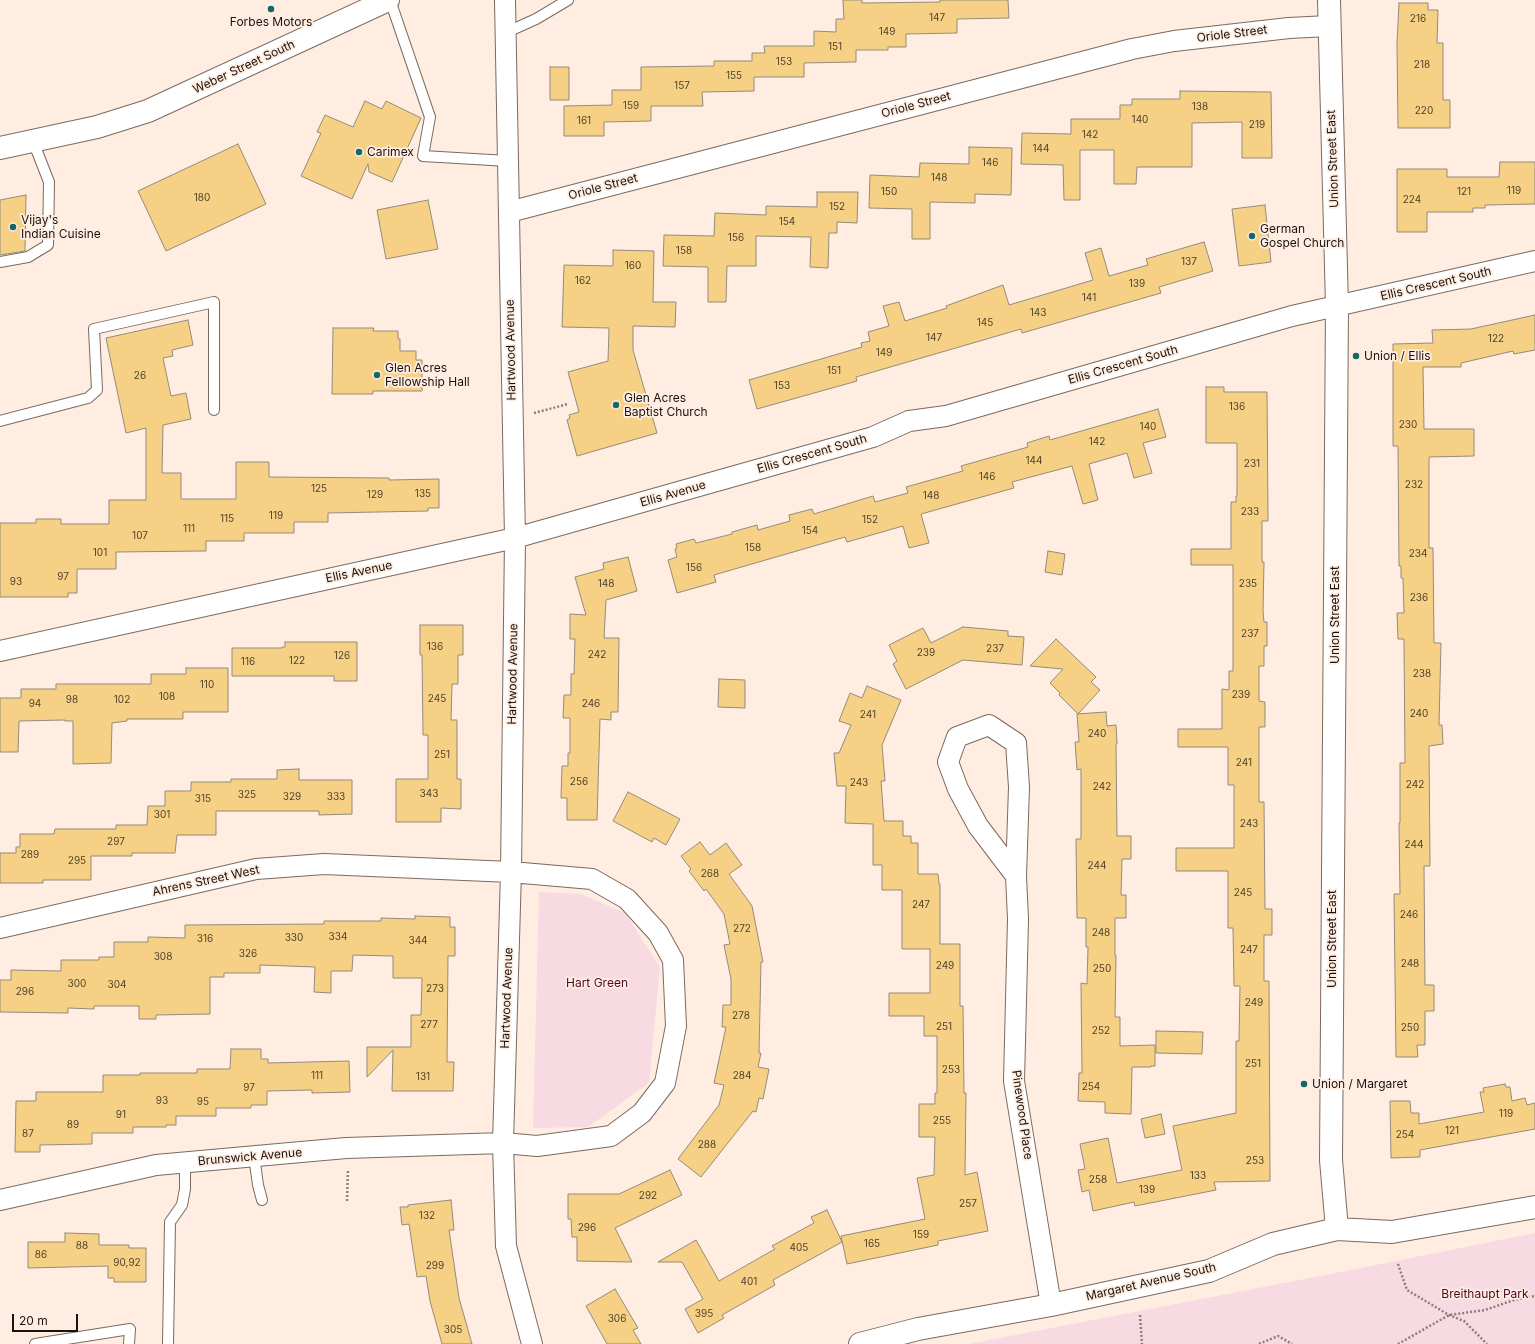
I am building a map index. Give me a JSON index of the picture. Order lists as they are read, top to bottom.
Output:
{
  "streets": {
    "street": [
      "Oriole Street",
      "Weber Street South",
      "Union Street East",
      "Ellis Crescent South",
      "Hartwood Avenue",
      "Ellis Avenue",
      "Ahrens Street West",
      "Pinewood Place",
      "Brunswick Avenue",
      "Margaret Avenue South"
    ]
  },
  "crossings": [
    ["Oriole Street", "Union Street East"],
    ["Oriole Street", "Hartwood Avenue"],
    ["Union Street East", "Ellis Crescent South"],
    ["Union Street East", "Margaret Avenue South"],
    ["Ellis Crescent South", "Ellis Avenue"],
    ["Hartwood Avenue", "Ellis Avenue"],
    ["Hartwood Avenue", "Ahrens Street West"],
    ["Hartwood Avenue", "Brunswick Avenue"],
    ["Ahrens Street West", "Brunswick Avenue"],
    ["Pinewood Place", "Margaret Avenue South"]
  ],
  "parks": ["Hart Green", "Breithaupt Park"],
  "places": [
    "Forbes Motors",
    "Carimex",
    "Vijay's Indian Cuisine",
    "German Gospel Church",
    "Union / Ellis",
    "Glen Acres Fellowship Hall",
    "Glen Acres Baptist Church",
    "Union / Margaret"
  ],
  "house_numbers": [
    "147",
    "216",
    "149",
    "151",
    "153",
    "218",
    "155",
    "157",
    "159",
    "138",
    "220",
    "140",
    "161",
    "219",
    "142",
    "144",
    "146",
    "148",
    "119",
    "150",
    "121",
    "180",
    "224",
    "152",
    "154",
    "156",
    "158",
    "137",
    "160",
    "162",
    "139",
    "141",
    "143",
    "145",
    "147",
    "122",
    "149",
    "151",
    "26",
    "153",
    "136",
    "230",
    "140",
    "142",
    "144",
    "231",
    "146",
    "232",
    "125",
    "135",
    "129",
    "148",
    "233",
    "119",
    "115",
    "152",
    "111",
    "154",
    "107",
    "158",
    "101",
    "234",
    "156",
    "97",
    "93",
    "148",
    "235",
    "236",
    "237",
    "136",
    "237",
    "239",
    "242",
    "126",
    "122",
    "116",
    "238",
    "110",
    "239",
    "108",
    "245",
    "98",
    "102",
    "94",
    "246",
    "240",
    "241",
    "240",
    "251",
    "241",
    "256",
    "243",
    "242",
    "242",
    "343",
    "325",
    "329",
    "333",
    "315",
    "301",
    "243",
    "297",
    "244",
    "289",
    "295",
    "244",
    "268",
    "245",
    "247",
    "246",
    "272",
    "248",
    "334",
    "330",
    "316",
    "344",
    "247",
    "326",
    "308",
    "248",
    "249",
    "250",
    "300",
    "304",
    "273",
    "296",
    "249",
    "278",
    "277",
    "251",
    "250",
    "252",
    "251",
    "253",
    "111",
    "284",
    "131",
    "254",
    "97",
    "93",
    "95",
    "119",
    "91",
    "255",
    "89",
    "121",
    "87",
    "254",
    "288",
    "253",
    "133",
    "258",
    "139",
    "292",
    "257",
    "132",
    "296",
    "159",
    "165",
    "88",
    "405",
    "86",
    "90,92",
    "299",
    "401",
    "395",
    "306",
    "305"
  ],
  "scale_bar": "20 m"
}
